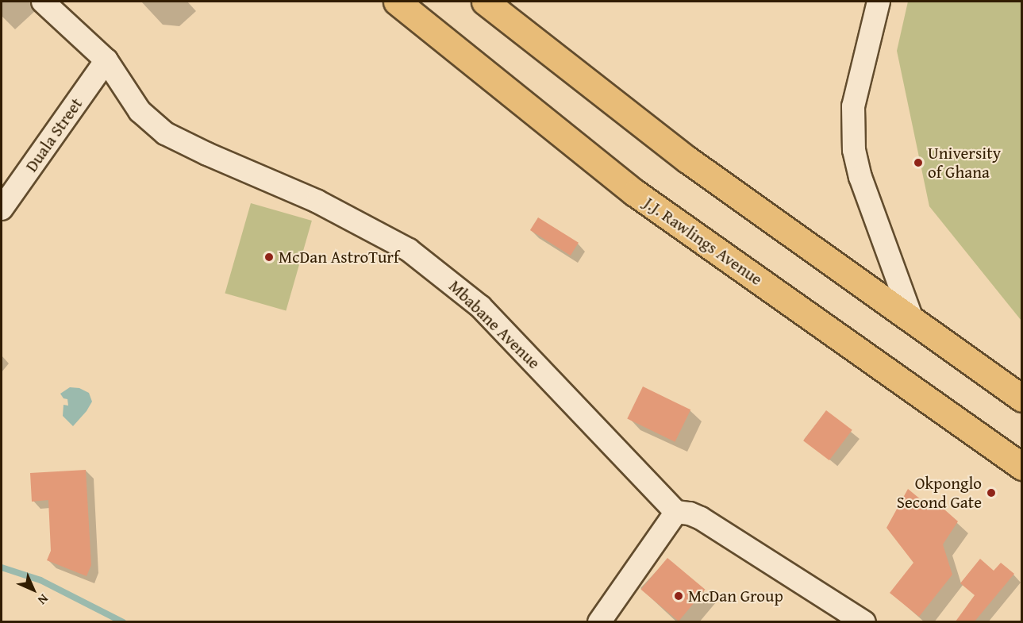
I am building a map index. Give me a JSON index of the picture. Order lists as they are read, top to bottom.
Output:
{
  "streets": {
    "highway": ["J.J. Rawlings Avenue"],
    "street": ["Duala Street", "Mbabane Avenue"]
  },
  "crossings": [
    ["Duala Street", "Mbabane Avenue"]
  ],
  "places": [
    "University of Ghana",
    "McDan AstroTurf",
    "Okponglo Second Gate",
    "McDan Group"
  ],
  "north": "bottom right"
}
